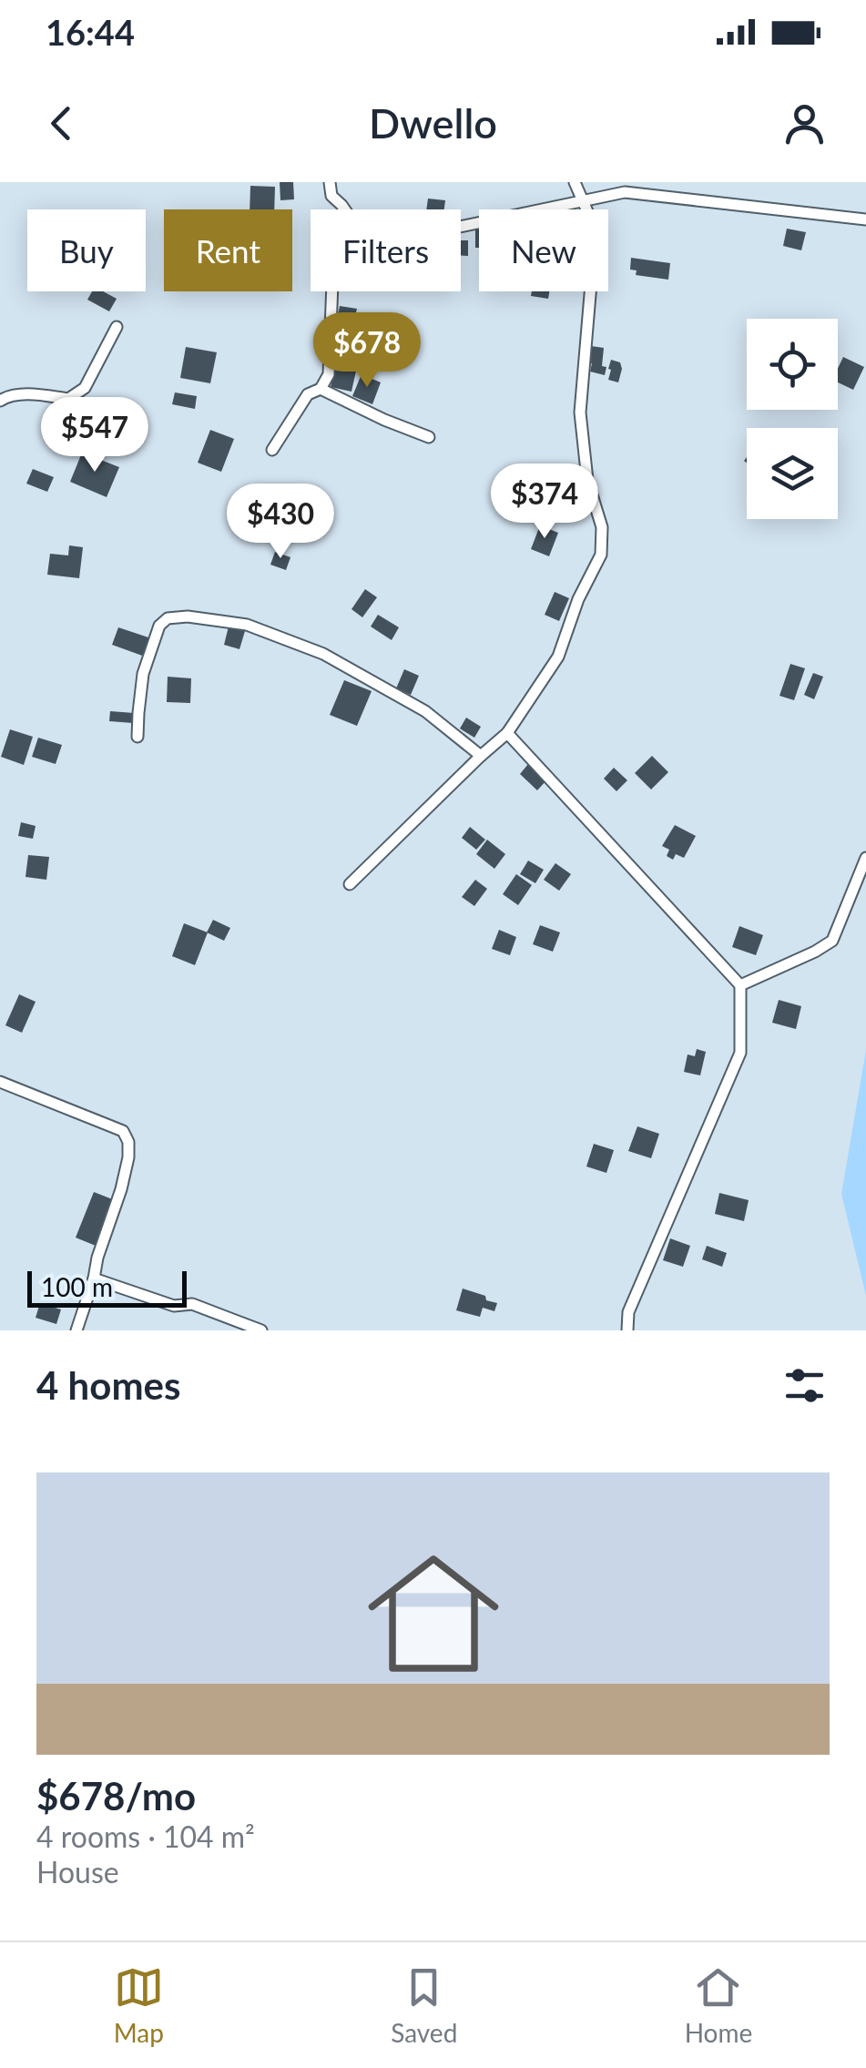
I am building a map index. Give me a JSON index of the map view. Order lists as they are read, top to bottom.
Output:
{
  "scale_bar": "100 m",
  "page": {
    "status": "16:44",
    "header": "Dwello",
    "chip": [
      "Buy",
      "Rent",
      "Filters",
      "New"
    ],
    "price": [
      "$678",
      "$547",
      "$374",
      "$430"
    ],
    "scale": "100 m",
    "heading": "4 homes",
    "list": [
      {
        "name": "$678/mo",
        "note": "4 rooms · 104 m² · House"
      }
    ],
    "tabs": ["Map", "Saved", "Home"]
  }
}
